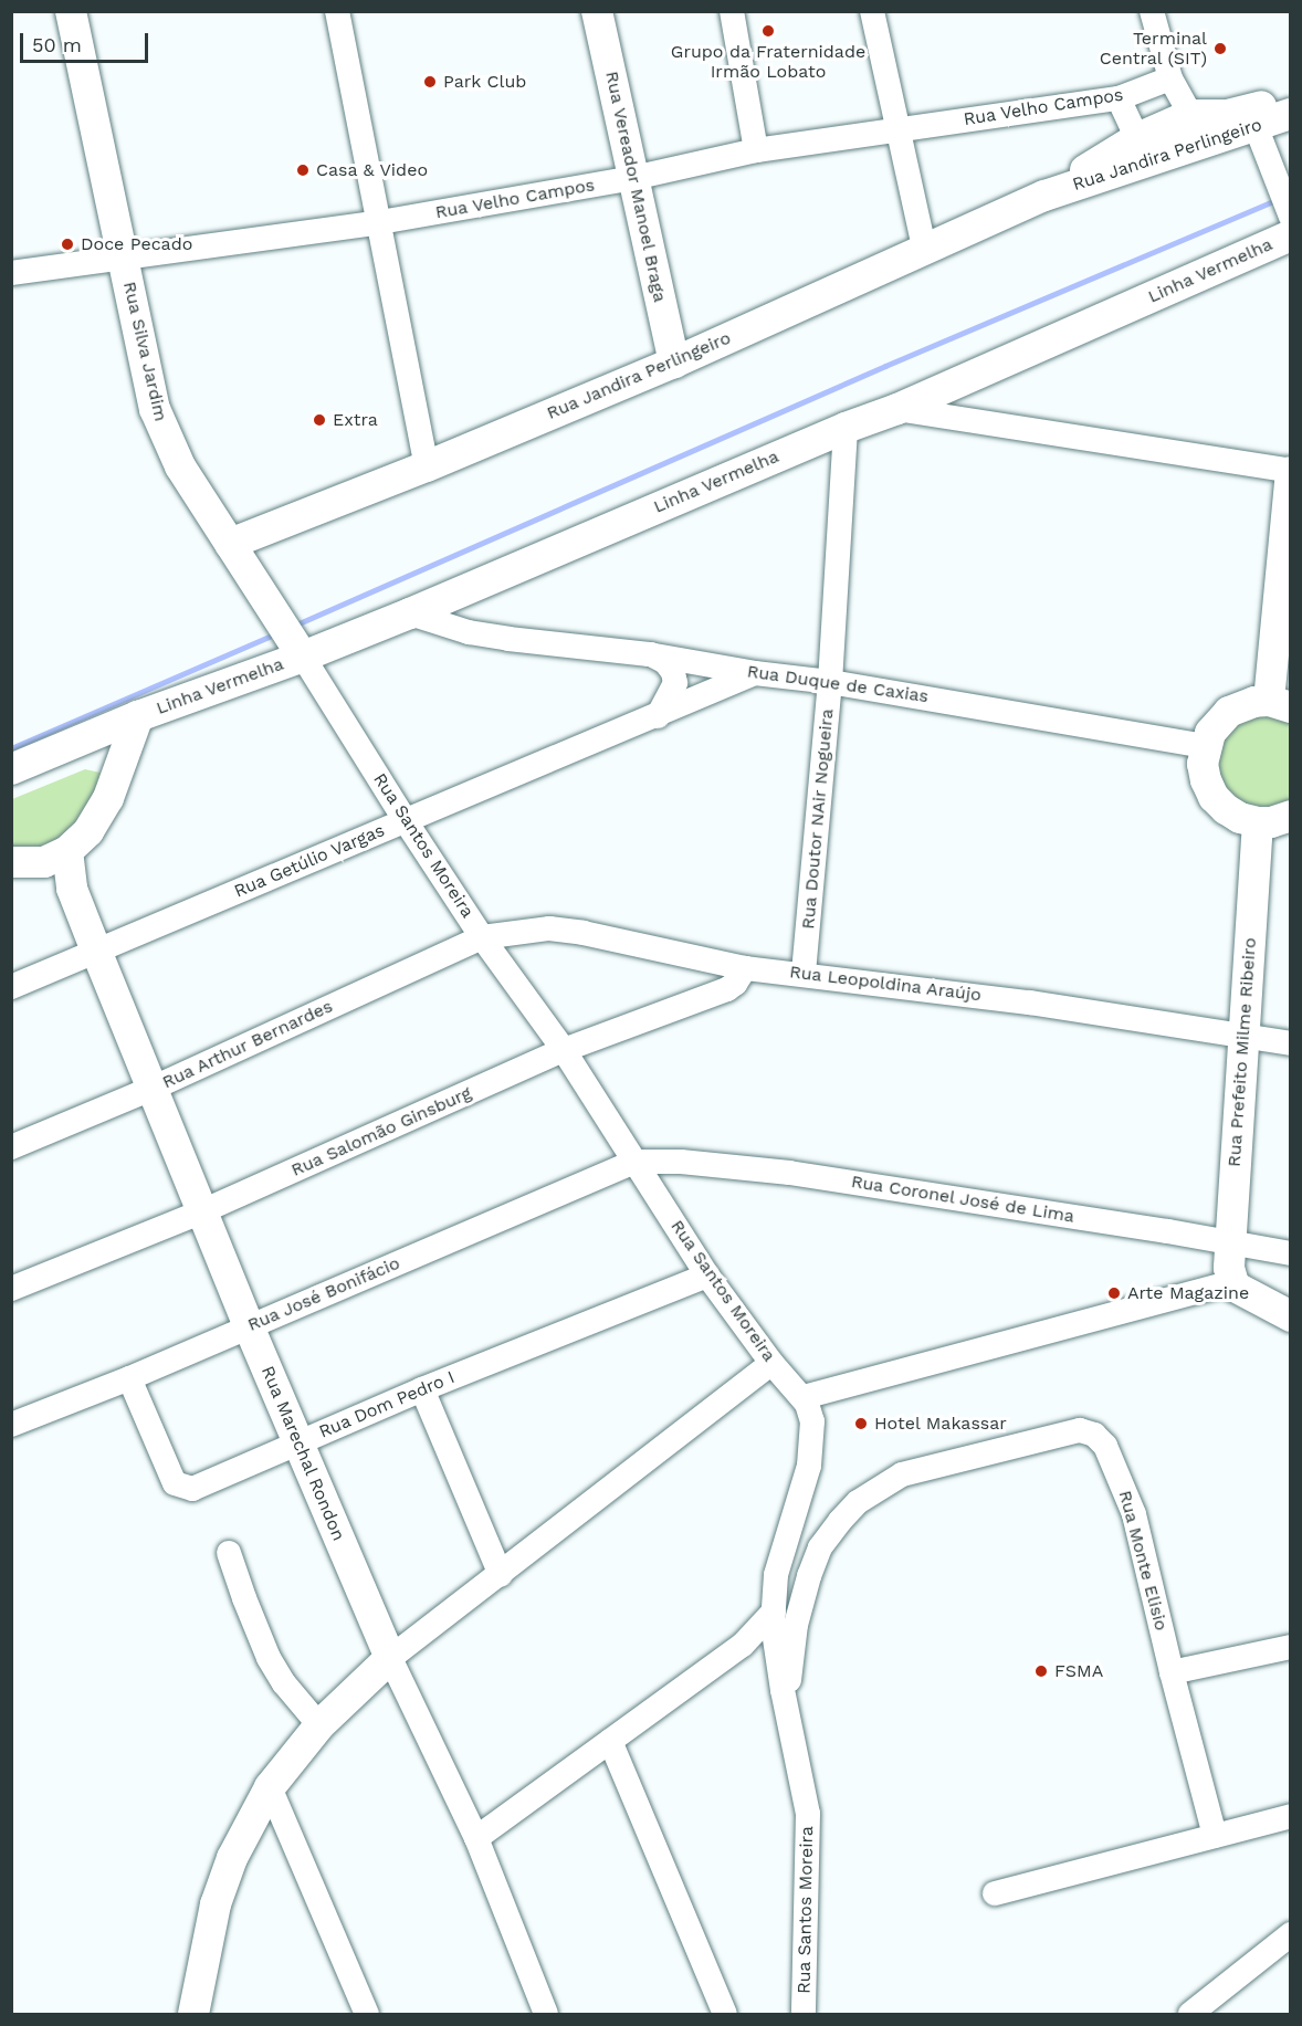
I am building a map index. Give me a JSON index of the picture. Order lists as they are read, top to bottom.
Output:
{
  "streets": {
    "main road": [
      "Rua Jandira Perlingeiro",
      "Rua Vereador Manoel Braga",
      "Linha Vermelha",
      "Rua Silva Jardim",
      "Rua Prefeito Milme Ribeiro",
      "Rua Marechal Rondon"
    ],
    "street": [
      "Rua Velho Campos",
      "Rua Duque de Caxias",
      "Rua Doutor NAir Nogueira",
      "Rua Santos Moreira",
      "Rua Getúlio Vargas",
      "Rua Leopoldina Araújo",
      "Rua Arthur Bernardes",
      "Rua Salomão Ginsburg",
      "Rua Coronel José de Lima",
      "Rua José Bonifácio",
      "Rua Dom Pedro I",
      "Rua Monte Elisio"
    ]
  },
  "crossings": [
    ["Rua Velho Campos", "Rua Vereador Manoel Braga"],
    ["Rua Velho Campos", "Rua Silva Jardim"],
    ["Rua Jandira Perlingeiro", "Rua Vereador Manoel Braga"],
    ["Rua Jandira Perlingeiro", "Rua Silva Jardim"],
    ["Linha Vermelha", "Rua Silva Jardim"],
    ["Linha Vermelha", "Rua Duque de Caxias"],
    ["Linha Vermelha", "Rua Doutor NAir Nogueira"],
    ["Linha Vermelha", "Rua Santos Moreira"],
    ["Linha Vermelha", "Rua Marechal Rondon"],
    ["Rua Silva Jardim", "Rua Santos Moreira"],
    ["Rua Duque de Caxias", "Rua Doutor NAir Nogueira"],
    ["Rua Duque de Caxias", "Rua Getúlio Vargas"],
    ["Rua Doutor NAir Nogueira", "Rua Leopoldina Araújo"],
    ["Rua Santos Moreira", "Rua Getúlio Vargas"],
    ["Rua Santos Moreira", "Rua Leopoldina Araújo"],
    ["Rua Santos Moreira", "Rua Arthur Bernardes"],
    ["Rua Santos Moreira", "Rua Salomão Ginsburg"],
    ["Rua Santos Moreira", "Rua Coronel José de Lima"],
    ["Rua Santos Moreira", "Rua José Bonifácio"],
    ["Rua Santos Moreira", "Rua Dom Pedro I"],
    ["Rua Santos Moreira", "Rua Monte Elisio"],
    ["Rua Getúlio Vargas", "Rua Marechal Rondon"],
    ["Rua Leopoldina Araújo", "Rua Arthur Bernardes"],
    ["Rua Leopoldina Araújo", "Rua Prefeito Milme Ribeiro"],
    ["Rua Leopoldina Araújo", "Rua Salomão Ginsburg"],
    ["Rua Arthur Bernardes", "Rua Marechal Rondon"],
    ["Rua Prefeito Milme Ribeiro", "Rua Coronel José de Lima"],
    ["Rua Salomão Ginsburg", "Rua Marechal Rondon"],
    ["Rua Coronel José de Lima", "Rua José Bonifácio"],
    ["Rua José Bonifácio", "Rua Dom Pedro I"],
    ["Rua José Bonifácio", "Rua Marechal Rondon"],
    ["Rua Dom Pedro I", "Rua Marechal Rondon"]
  ],
  "places": [
    "Grupo da Fraternidade Irmão Lobato",
    "Terminal Central (SIT)",
    "Park Club",
    "Casa & Video",
    "Doce Pecado",
    "Extra",
    "Arte Magazine",
    "Hotel Makassar",
    "FSMA"
  ],
  "scale_bar": "50 m"
}
